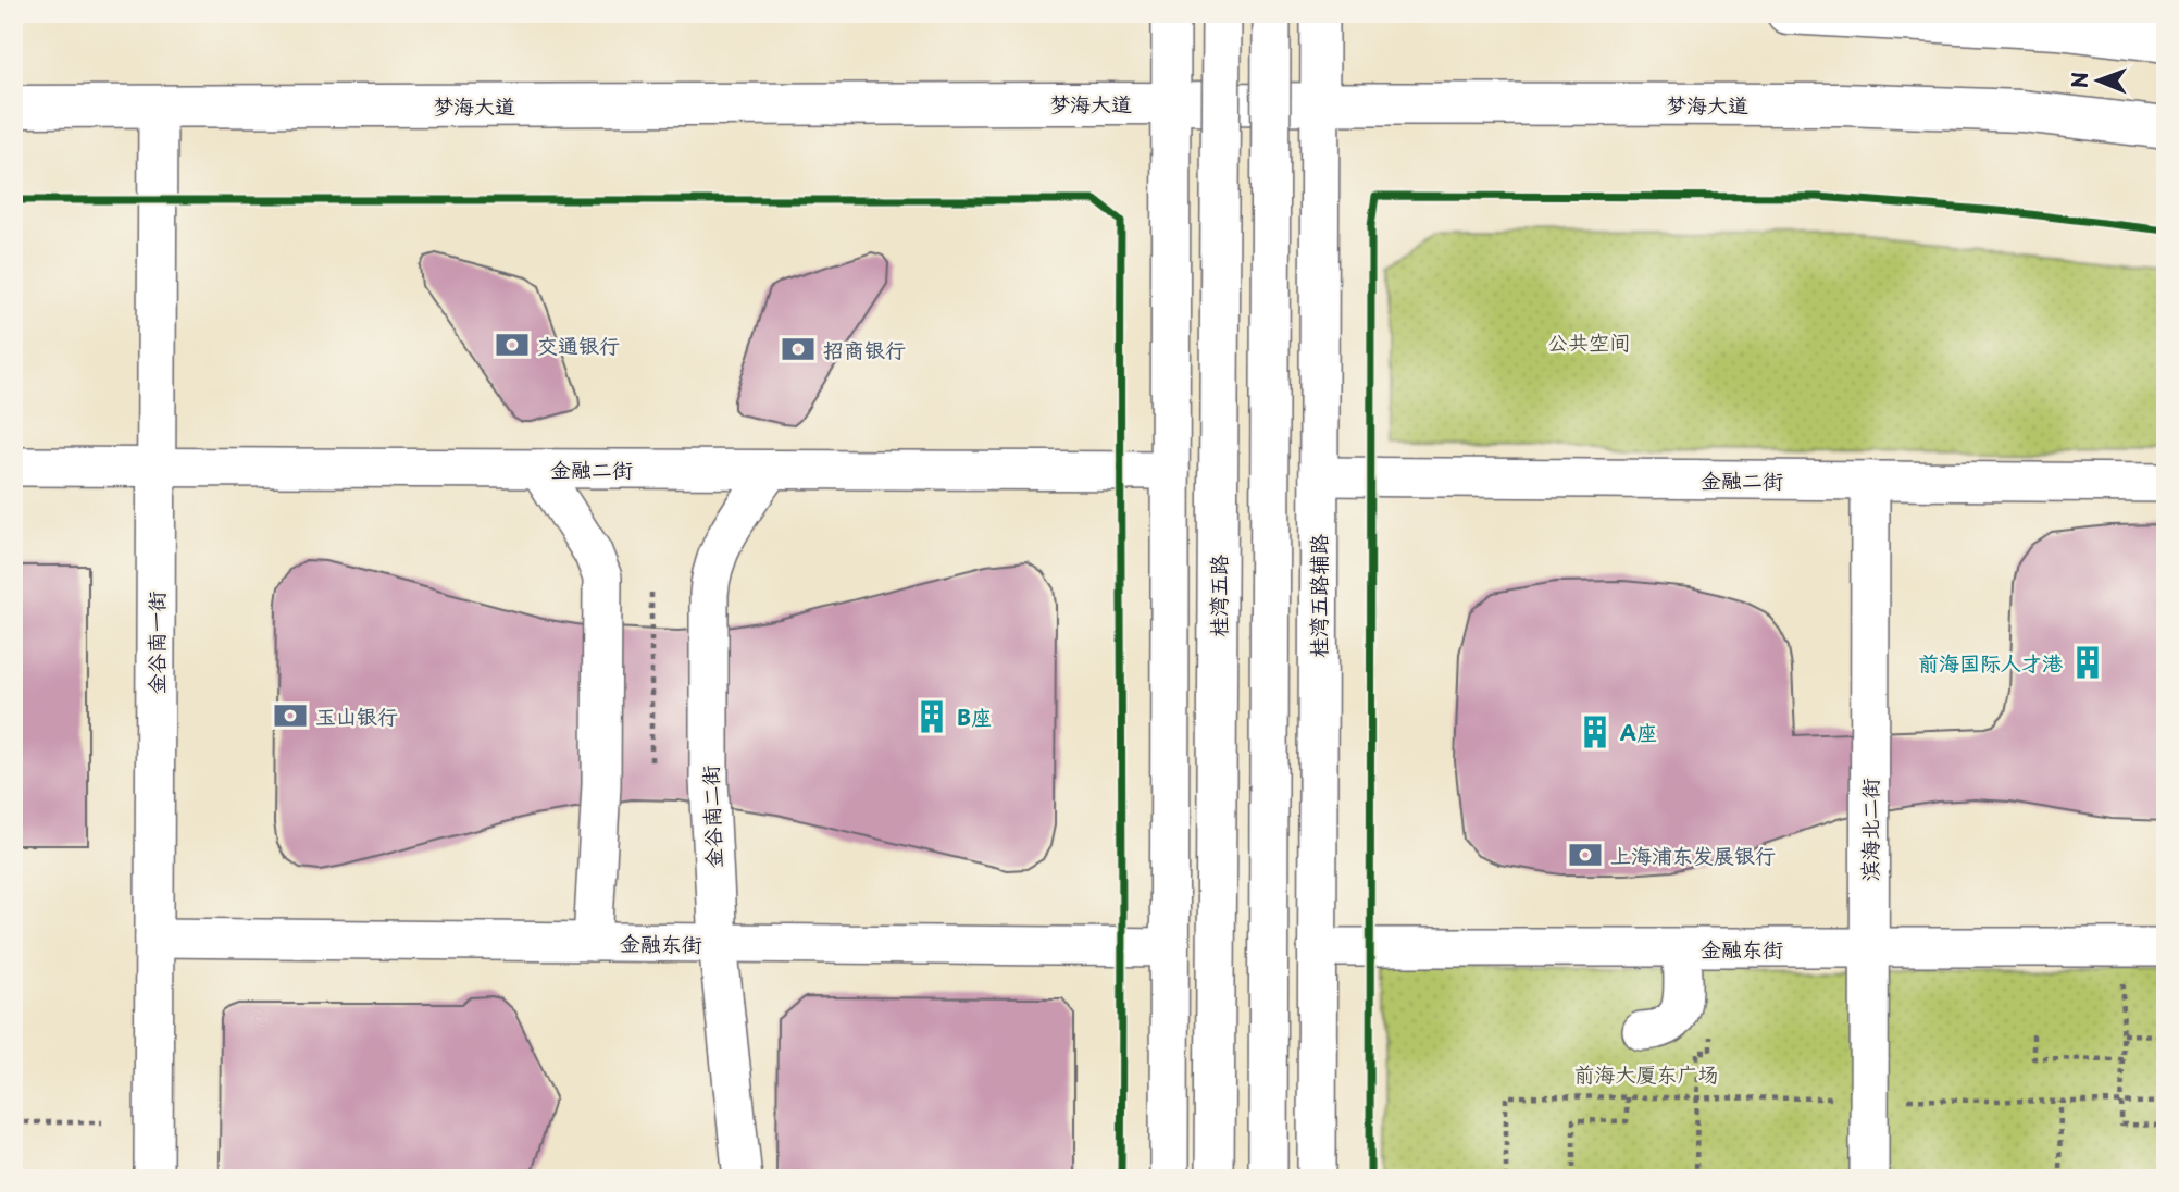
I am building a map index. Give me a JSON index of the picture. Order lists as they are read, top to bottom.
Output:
{
  "streets": {
    "main road": ["梦海大道"],
    "street": [
      "金融二街",
      "桂湾五路",
      "桂湾五路辅路",
      "金谷南一街",
      "金谷南二街",
      "滨海北二街",
      "金融东街"
    ]
  },
  "crossings": [
    ["梦海大道", "桂湾五路辅路"],
    ["梦海大道", "金谷南一街"],
    ["金融二街", "桂湾五路辅路"],
    ["金融二街", "金谷南一街"],
    ["金融二街", "金谷南二街"],
    ["金融二街", "滨海北二街"],
    ["桂湾五路辅路", "金融东街"],
    ["金谷南一街", "金融东街"],
    ["金谷南二街", "金融东街"],
    ["滨海北二街", "金融东街"]
  ],
  "parks": ["公共空间", "前海大厦东广场"],
  "places": {
    "bank": [
      "交通银行",
      "招商银行",
      "玉山银行",
      "上海浦东发展银行"
    ],
    "building": ["前海国际人才港", "B座", "A座"]
  },
  "north": "left"
}
